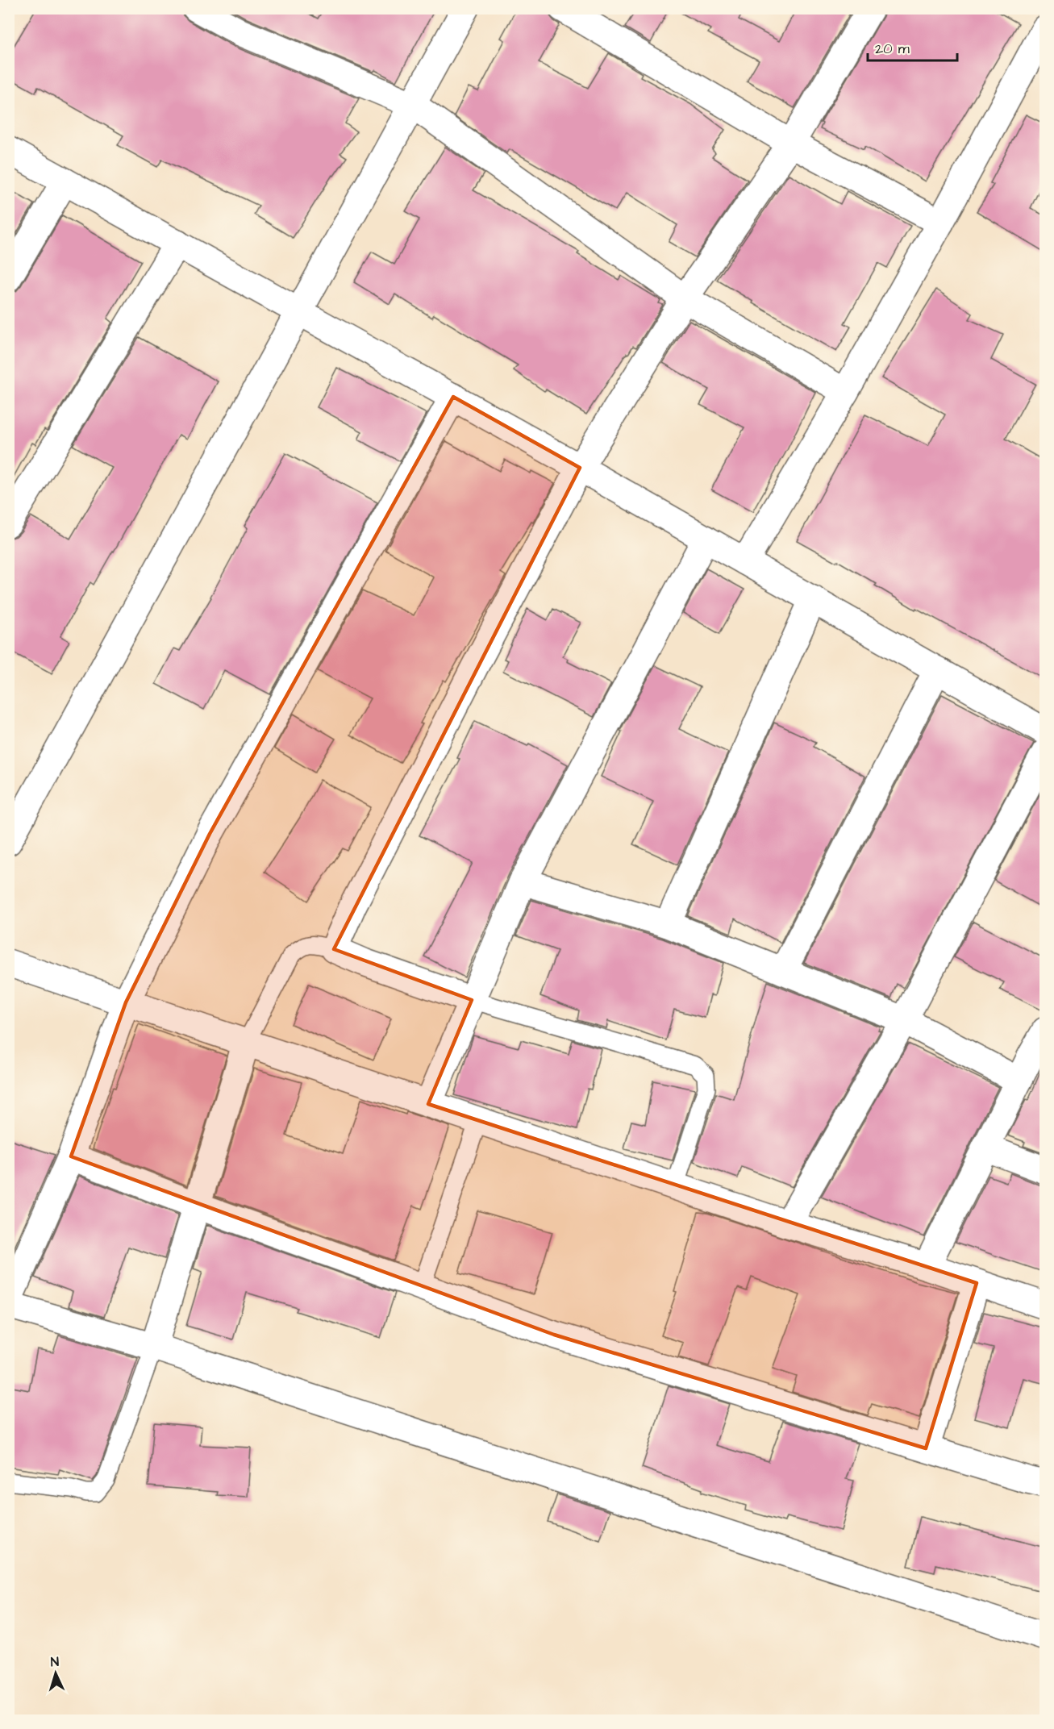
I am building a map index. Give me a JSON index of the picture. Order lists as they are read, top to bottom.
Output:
{
  "scale_bar": "20 m",
  "north": "top"
}
